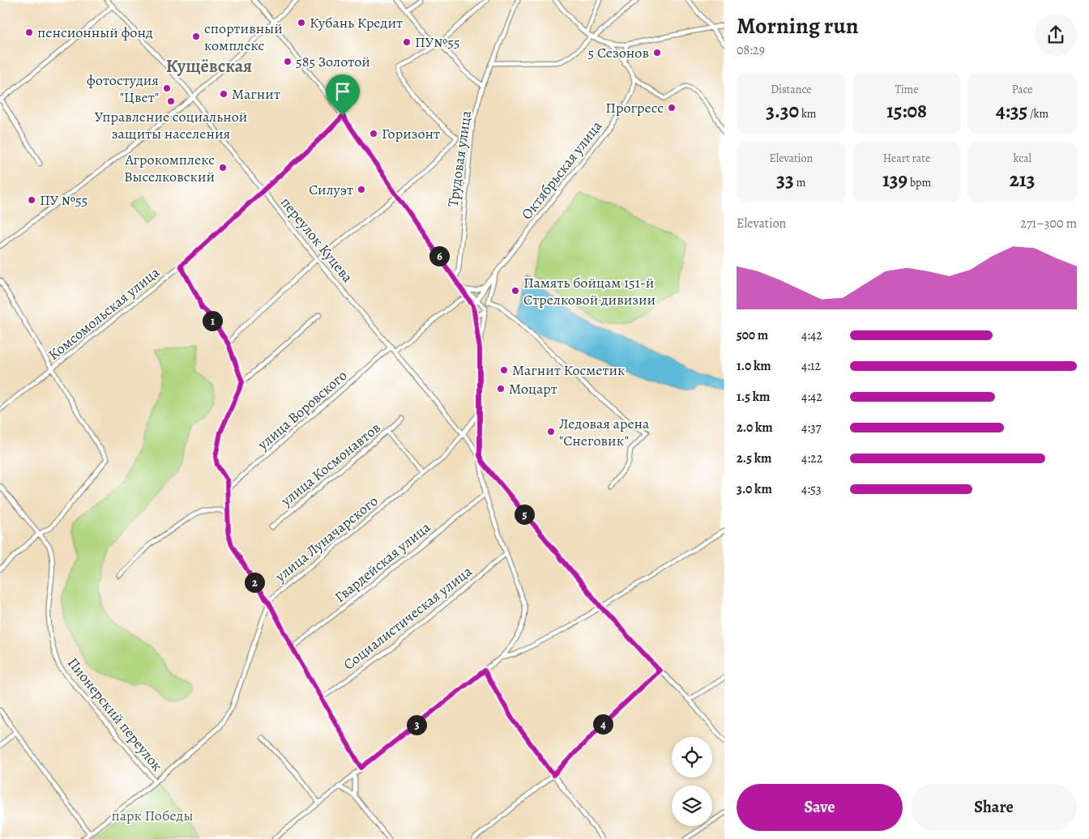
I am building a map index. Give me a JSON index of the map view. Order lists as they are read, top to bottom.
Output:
{
  "streets": {
    "street": [
      "Трудовая улица",
      "Октябрьская улица",
      "переулок Куцева",
      "Комсомольская улица",
      "улица Воровского",
      "улица Космонавтов",
      "улица Луначарского",
      "Гвардейская улица",
      "Социалистическая улица",
      "Пионерский переулок"
    ]
  },
  "crossings": [
    ["Трудовая улица", "переулок Куцева"],
    ["переулок Куцева", "Комсомольская улица"],
    ["переулок Куцева", "улица Воровского"],
    ["переулок Куцева", "улица Луначарского"],
    ["переулок Куцева", "Гвардейская улица"],
    ["переулок Куцева", "Социалистическая улица"],
    ["улица Луначарского", "Пионерский переулок"]
  ],
  "districts": ["Кущёвская"],
  "parks": ["парк Победы"],
  "places": [
    "Кубань Кредит",
    "пенсионный фонд",
    "спортивный комплекс",
    "ПУ№55",
    "5 Сезонов",
    "585 Золотой",
    "фотостудия \"Цвет\"",
    "Магнит",
    "Управление социальной защиты населения",
    "Прогресс",
    "Горизонт",
    "Агрокомплекс Выселковский",
    "Силуэт",
    "ПУ №55",
    "Память бойцам 151-й Стрелковой дивизии",
    "Магнит Косметик",
    "Моцарт",
    "Ледовая арена \"Снеговик\""
  ],
  "page": {
    "heading": ["Morning run", "08:29"],
    "stats": [
      ["Distance", "3.30 km"],
      ["Time", "15:08"],
      ["Pace", "4:35 /km"],
      ["Elevation", "33 m"],
      ["Heart rate", "139 bpm"],
      ["kcal", "213"]
    ],
    "chart": ["Elevation", "271–300 m"],
    "pins": [
      "6",
      "1",
      "5",
      "2",
      "4",
      "3"
    ],
    "list": [
      {
        "name": "500 m",
        "note": "4:42"
      },
      {
        "name": "1.0 km",
        "note": "4:12"
      },
      {
        "name": "1.5 km",
        "note": "4:42"
      },
      {
        "name": "2.0 km",
        "note": "4:37"
      },
      {
        "name": "2.5 km",
        "note": "4:22"
      },
      {
        "name": "3.0 km",
        "note": "4:53"
      }
    ],
    "buttons": ["Save", "Share"]
  }
}
